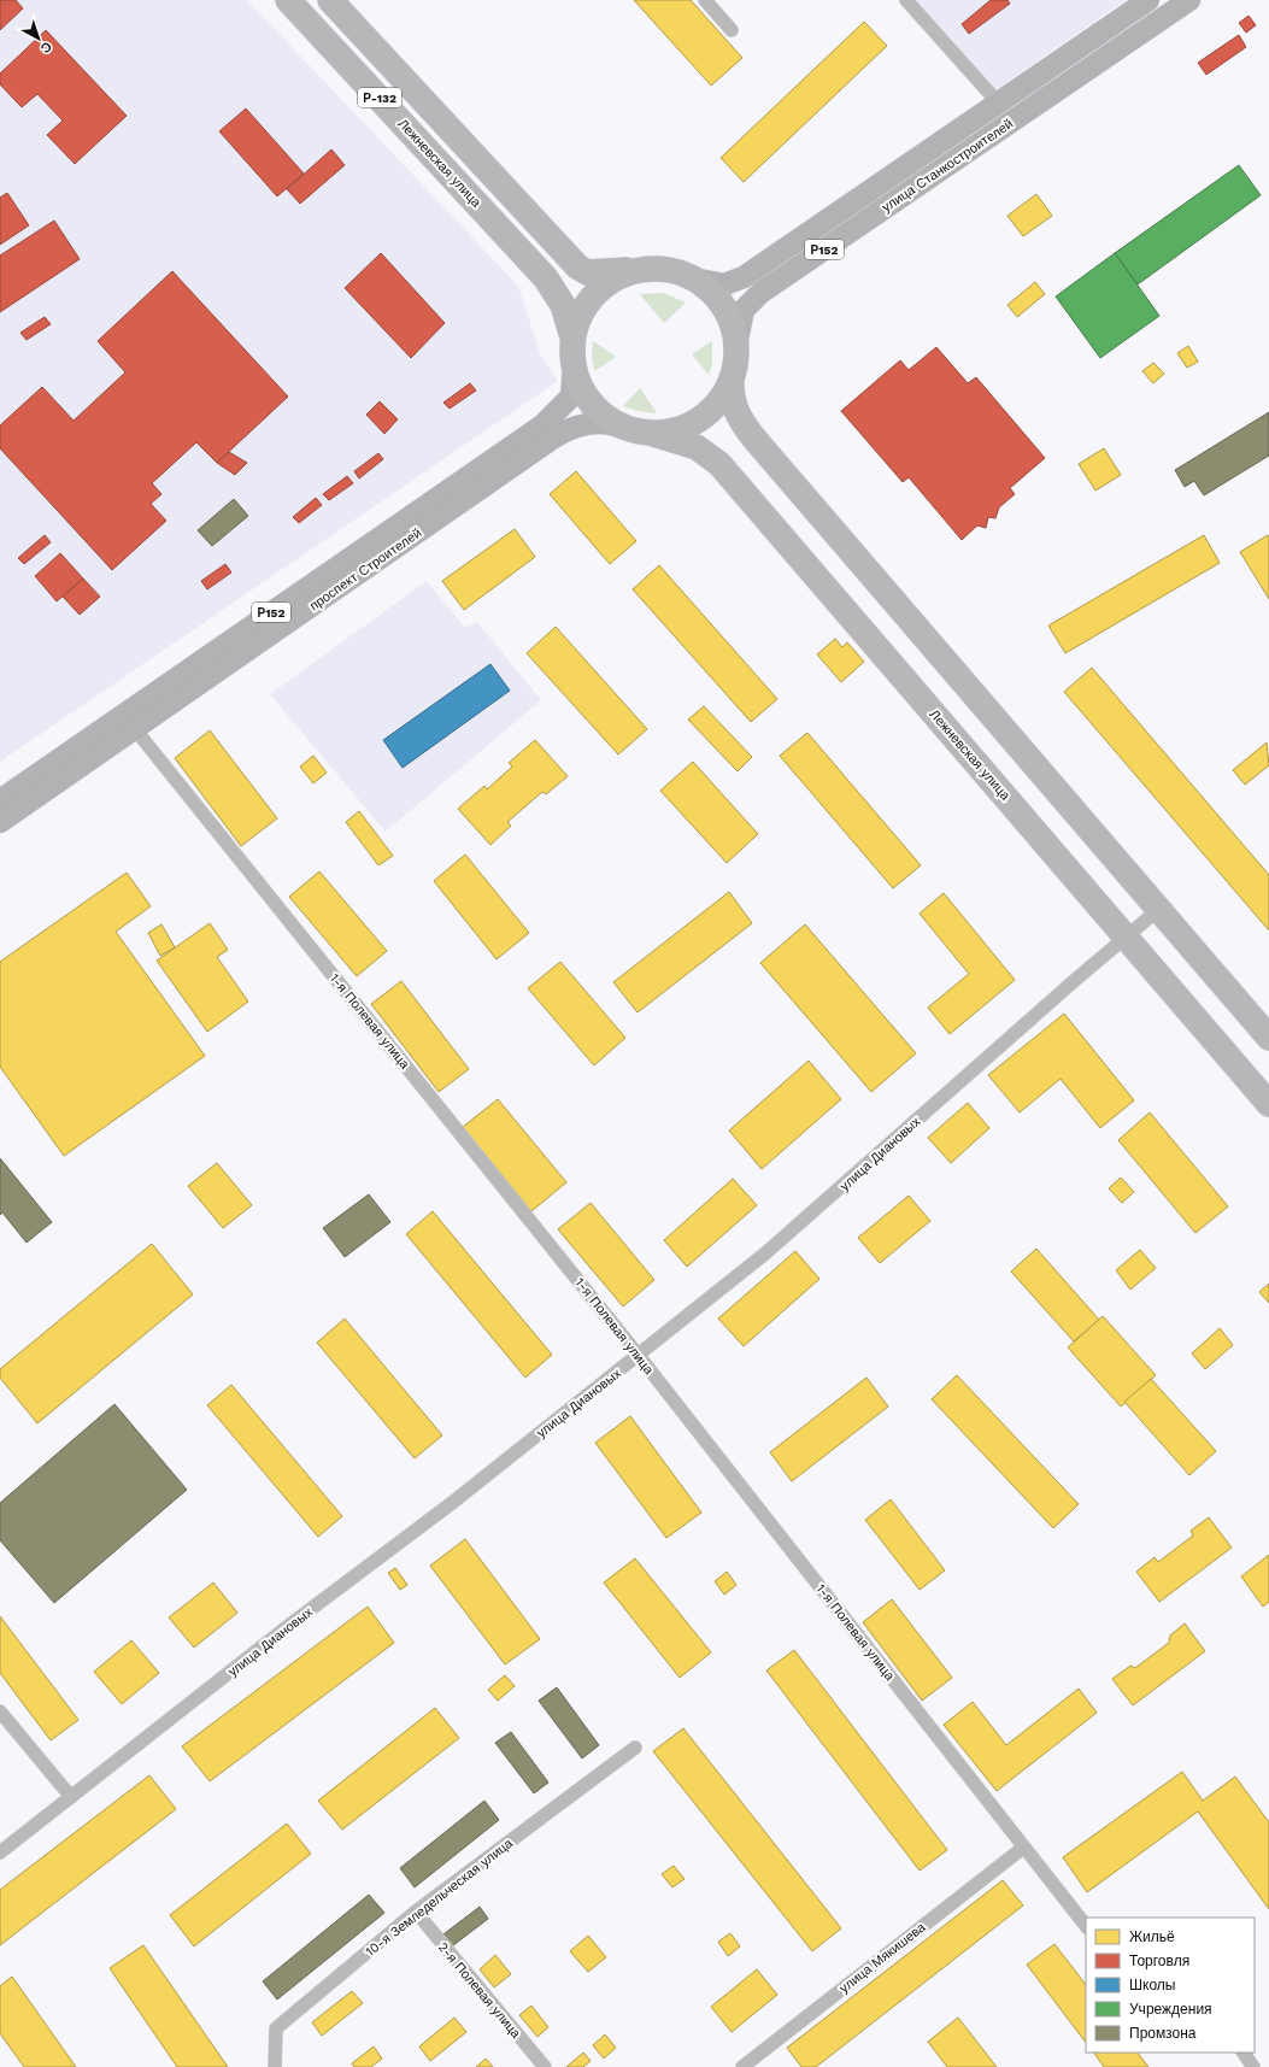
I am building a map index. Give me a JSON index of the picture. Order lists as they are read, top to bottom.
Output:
{
  "streets": {
    "highway": ["Р-132", "Лежневская улица"],
    "main road": ["улица Станкостроителей", "Р152", "проспект Строителей"],
    "street": [
      "1-я Полевая улица",
      "улица Диановых",
      "10-я Земледельческая улица",
      "улица Мякишева",
      "2-я Полевая улица"
    ]
  },
  "crossings": [
    ["Р-132", "Лежневская улица"],
    ["Р-132", "улица Станкостроителей"],
    ["Р-132", "проспект Строителей"],
    ["Лежневская улица", "улица Станкостроителей"],
    ["Лежневская улица", "проспект Строителей"],
    ["Лежневская улица", "улица Диановых"],
    ["улица Станкостроителей", "проспект Строителей"],
    ["проспект Строителей", "1-я Полевая улица"],
    ["1-я Полевая улица", "улица Диановых"],
    ["1-я Полевая улица", "улица Мякишева"],
    ["10-я Земледельческая улица", "2-я Полевая улица"]
  ],
  "legend": [
    "Жильё",
    "Торговля",
    "Школы",
    "Учреждения",
    "Промзона"
  ],
  "north": "bottom right"
}
